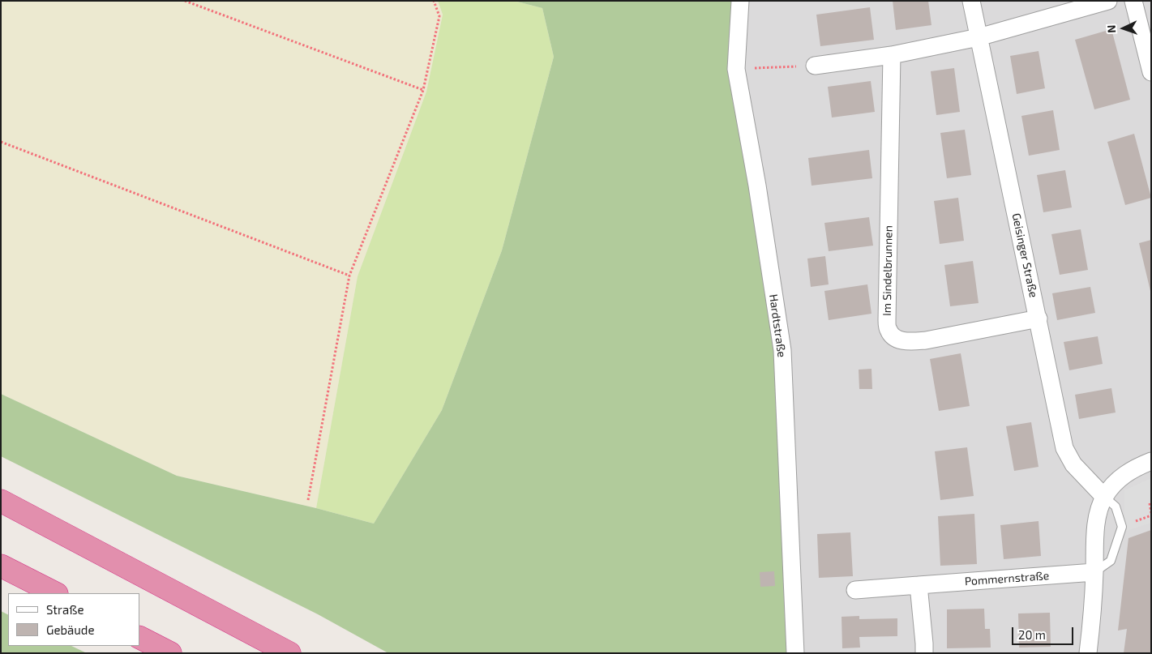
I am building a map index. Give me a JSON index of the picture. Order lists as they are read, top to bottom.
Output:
{
  "streets": {
    "street": [
      "Geisinger Straße",
      "Im Sindelbrunnen",
      "Hardtstraße",
      "Pommernstraße"
    ]
  },
  "crossings": [
    ["Geisinger Straße", "Im Sindelbrunnen"]
  ],
  "legend": ["Straße", "Gebäude"],
  "scale_bar": "20 m",
  "north": "left"
}
